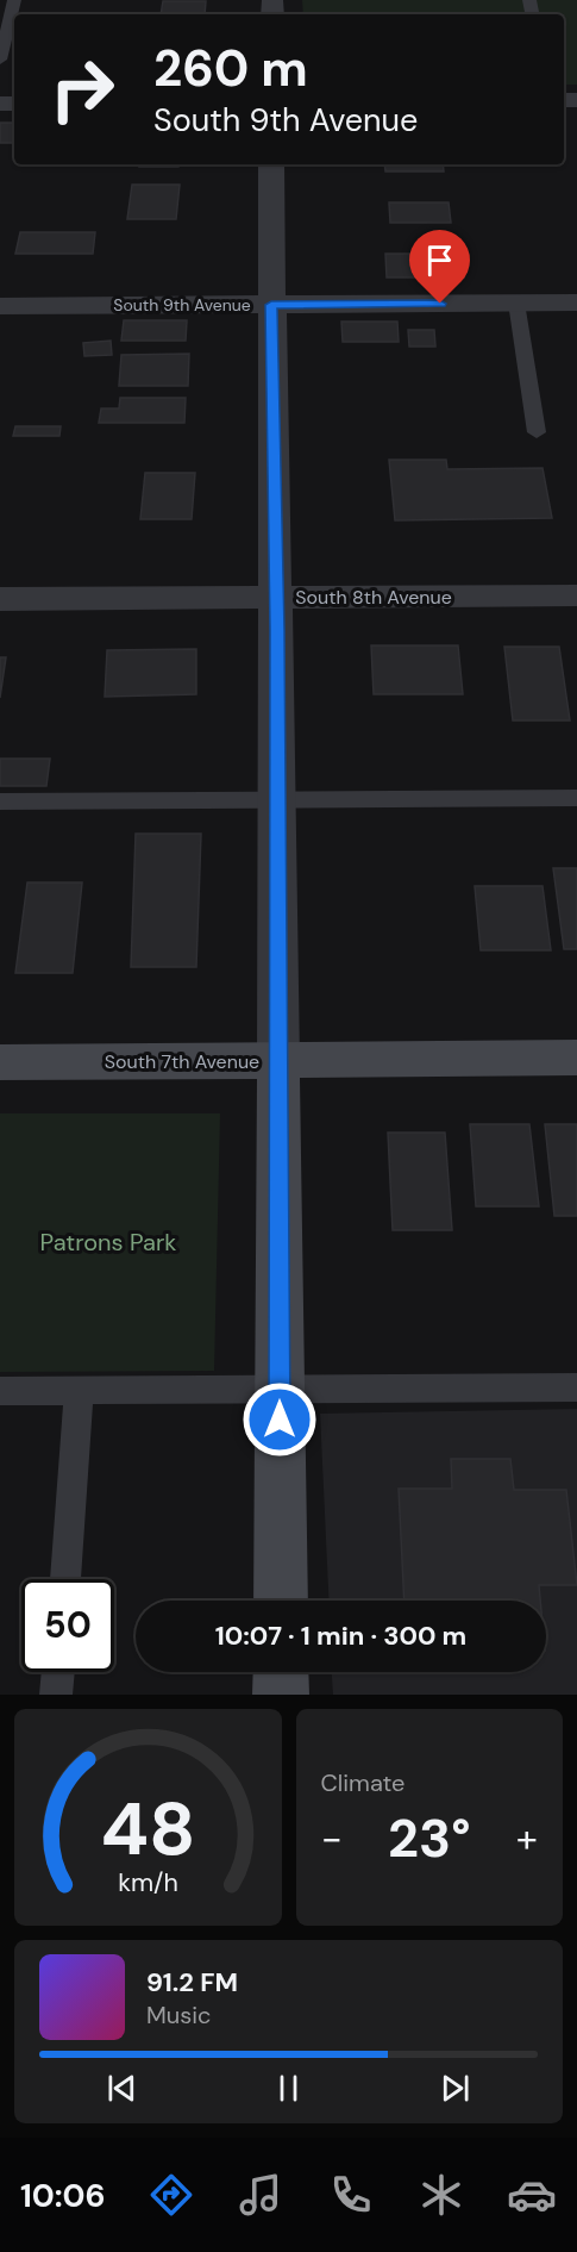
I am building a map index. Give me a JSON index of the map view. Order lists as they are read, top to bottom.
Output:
{
  "streets": {
    "main road": ["South 7th Avenue"],
    "street": ["South 9th Avenue", "South 8th Avenue"]
  },
  "parks": ["Patrons Park"],
  "page": {
    "turn": ["260 m", "South 9th Avenue"],
    "limit": "50",
    "trip": "10:07 · 1 min · 300 m",
    "tile": "Climate",
    "heat": ["−", "23°", "+"],
    "song": ["91.2 FM", "Music"],
    "tabs": "10:06",
    "gauge": ["48", "km/h"]
  }
}
